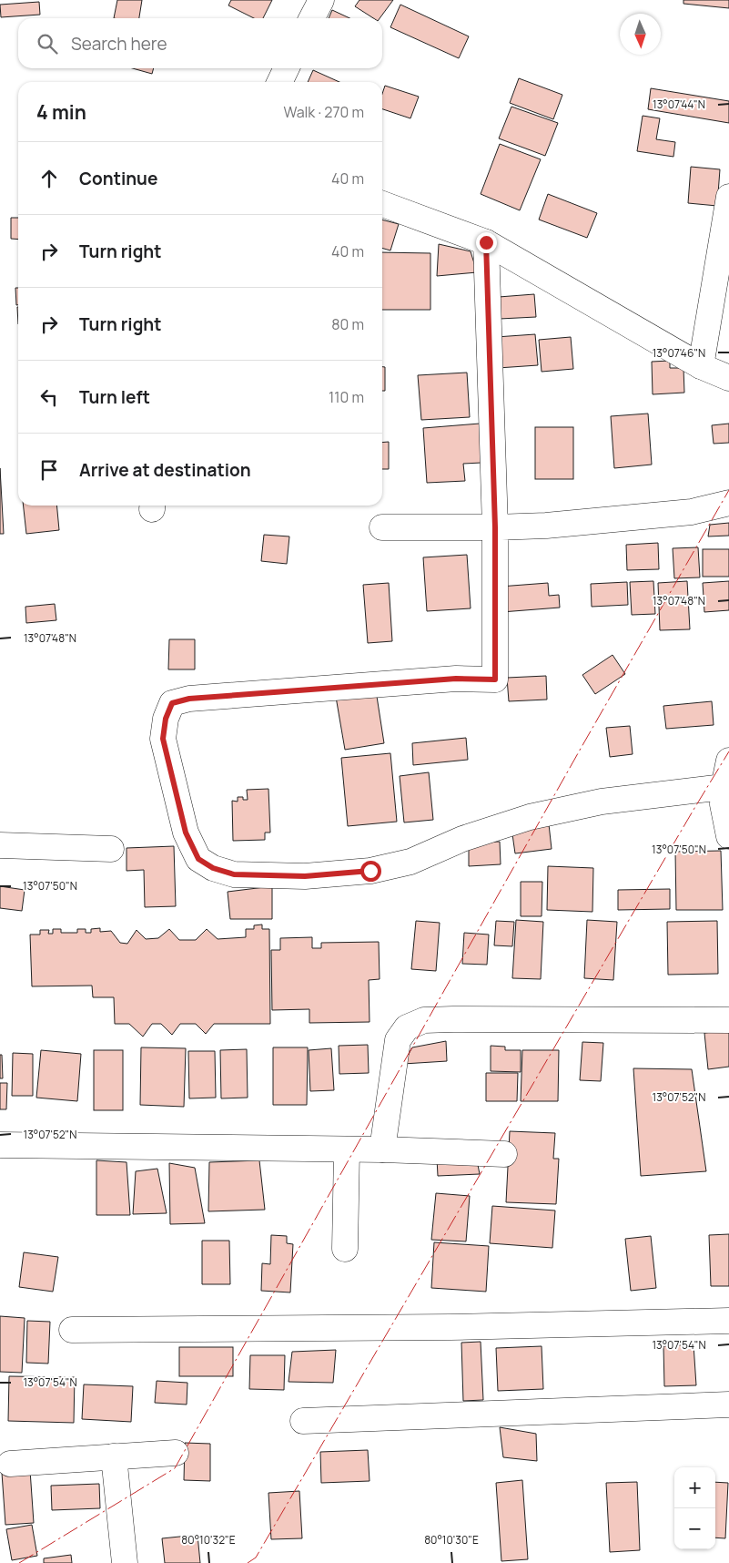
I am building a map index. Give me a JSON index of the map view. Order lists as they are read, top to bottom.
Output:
{
  "north": "bottom",
  "page": {
    "search": "Search here",
    "heading": ["4 min", "Walk · 270 m"],
    "list": [
      ["Continue", "40 m"],
      ["Turn right", "40 m"],
      ["Turn right", "80 m"],
      ["Turn left", "110 m"],
      "Arrive at destination"
    ],
    "map_buttons": ["+", "−"]
  },
  "coordinates": [
    "13°07'44\"N",
    "13°07'46\"N",
    "13°07'48\"N",
    "13°07'50\"N",
    "13°07'52\"N",
    "13°07'54\"N",
    "80°10'32\"E",
    "80°10'30\"E"
  ]
}
